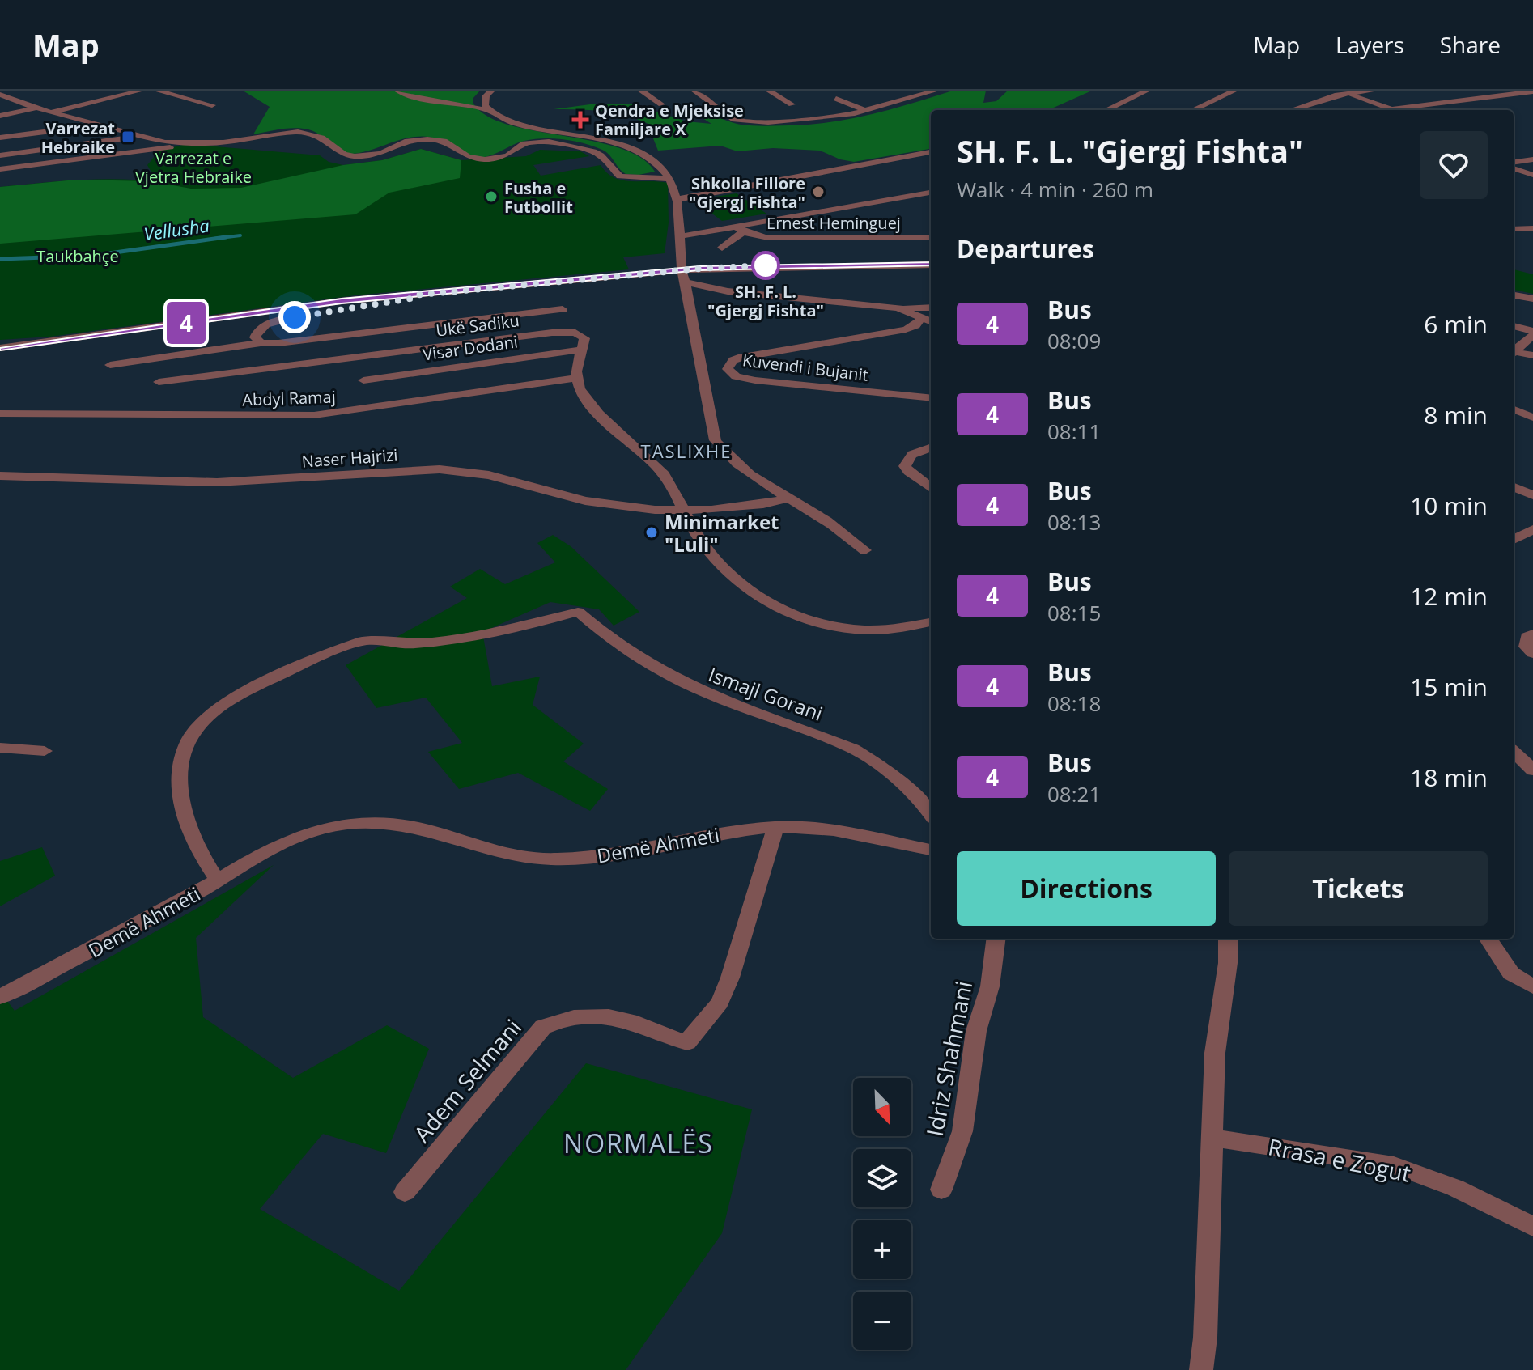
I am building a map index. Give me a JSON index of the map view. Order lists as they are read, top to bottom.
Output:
{
  "streets": {
    "street": [
      "Ernest Heminguej",
      "Ukë Sadiku",
      "Visar Dodani",
      "Kuvendi i Bujanit",
      "Abdyl Ramaj",
      "Naser Hajrizi",
      "Ismajl Gorani",
      "Demë Ahmeti",
      "Idriz Shahmani",
      "Adem Selmani",
      "Rrasa e Zogut"
    ]
  },
  "crossings": [
    ["Ukë Sadiku", "Visar Dodani"],
    ["Ismajl Gorani", "Demë Ahmeti"],
    ["Demë Ahmeti", "Adem Selmani"]
  ],
  "districts": ["TASLIXHE", "NORMALËS"],
  "water": ["Vellusha"],
  "parks": ["Varrezat e Vjetra Hebraike", "Taukbahçe"],
  "places": {
    "health": ["Qendra e Mjeksise Familjare X"],
    "transit": ["Varrezat Hebraike"],
    "other": [
      "Shkolla Fillore \"Gjergj Fishta\"",
      "Fusha e Futbollit",
      "SH. F. L. \"Gjergj Fishta\"",
      "Minimarket \"Luli\""
    ]
  },
  "lines": ["bus line 4"],
  "north": "bottom right",
  "page": {
    "header": "Map",
    "nav": ["Map", "Layers", "Share"],
    "on_map": "4",
    "heading": [
      ["SH. F. L. \"Gjergj Fishta\"", "Walk · 4 min · 260 m"],
      "Departures"
    ],
    "list": [
      {
        "mark": "4",
        "name": "Bus",
        "note": "08:09",
        "value": "6 min"
      },
      {
        "mark": "4",
        "name": "Bus",
        "note": "08:11",
        "value": "8 min"
      },
      {
        "mark": "4",
        "name": "Bus",
        "note": "08:13",
        "value": "10 min"
      },
      {
        "mark": "4",
        "name": "Bus",
        "note": "08:15",
        "value": "12 min"
      },
      {
        "mark": "4",
        "name": "Bus",
        "note": "08:18",
        "value": "15 min"
      },
      {
        "mark": "4",
        "name": "Bus",
        "note": "08:21",
        "value": "18 min"
      }
    ],
    "buttons": ["Directions", "Tickets"],
    "map_buttons": ["+", "−"]
  }
}
